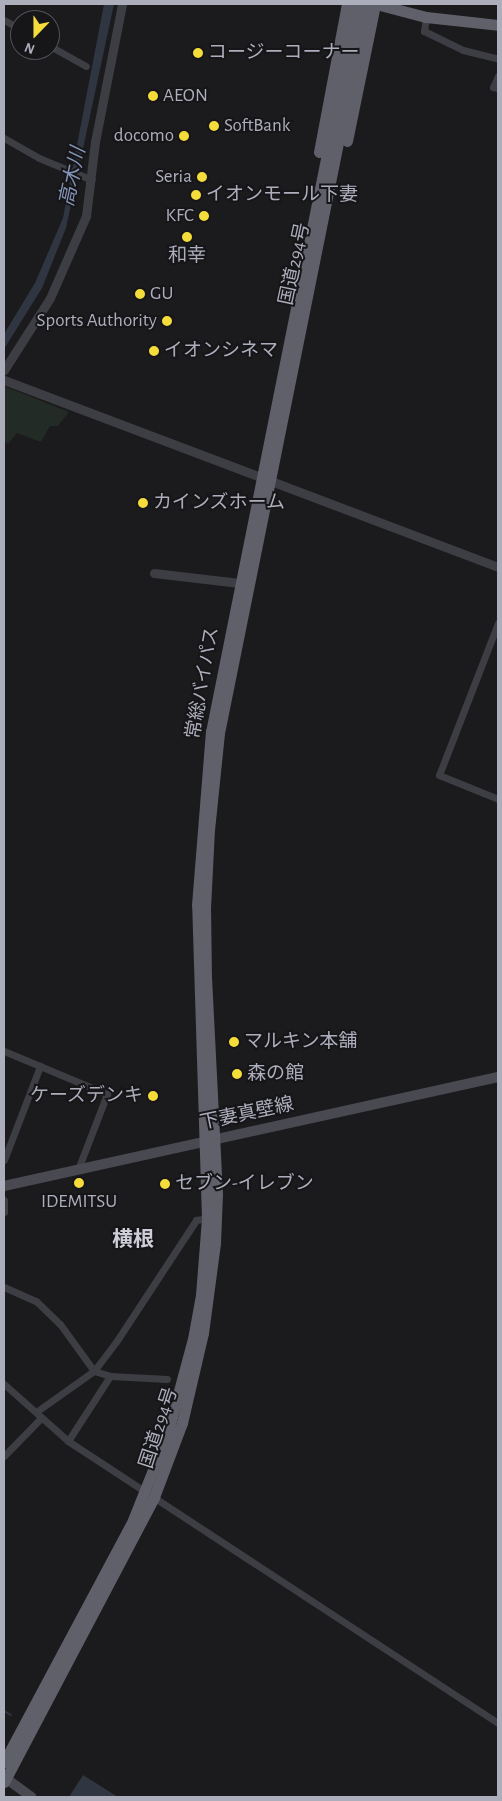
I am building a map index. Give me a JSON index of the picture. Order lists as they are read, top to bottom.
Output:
{
  "streets": {
    "highway": ["国道294号", "常総バイパス"],
    "main road": ["下妻真壁線"]
  },
  "crossings": [
    ["国道294号", "常総バイパス"],
    ["国道294号", "下妻真壁線"],
    ["常総バイパス", "下妻真壁線"]
  ],
  "districts": ["横根"],
  "water": ["高木川"],
  "places": [
    "コージーコーナー",
    "AEON",
    "SoftBank",
    "docomo",
    "Seria",
    "イオンモール下妻",
    "KFC",
    "和幸",
    "GU",
    "Sports Authority",
    "イオンシネマ",
    "カインズホーム",
    "マルキン本舗",
    "森の館",
    "ケーズデンキ",
    "IDEMITSU",
    "セブン-イレブン"
  ],
  "north": "bottom"
}
